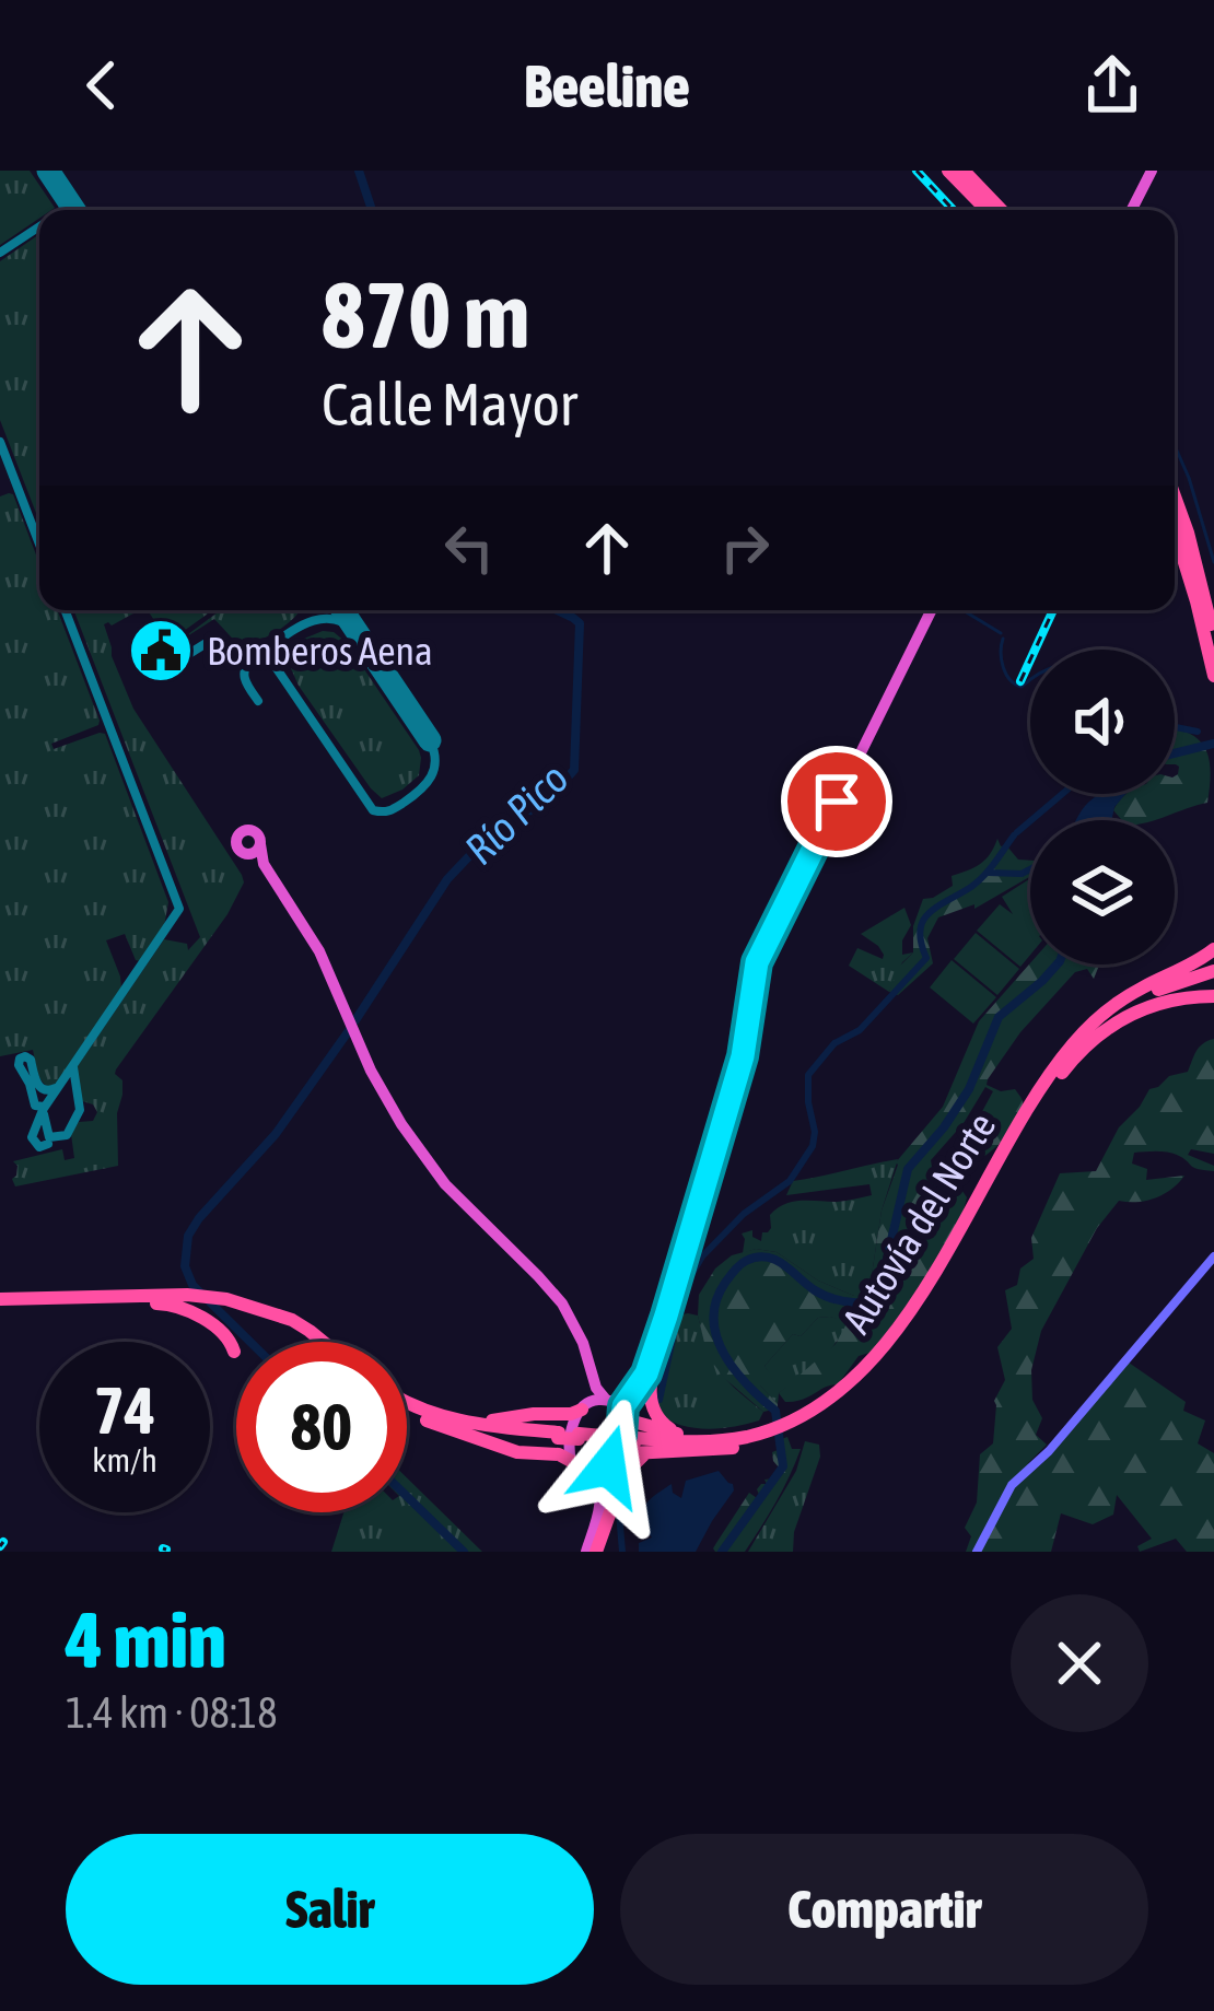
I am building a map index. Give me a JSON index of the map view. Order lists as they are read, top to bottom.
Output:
{
  "streets": {
    "highway": ["Autovía del Norte"]
  },
  "water": ["Río Pico"],
  "places": {
    "public building": ["Bomberos Aena"]
  },
  "page": {
    "header": "Beeline",
    "turn": ["870 m", "Calle Mayor"],
    "speed": "74 km/h",
    "limit": "80",
    "heading": ["4 min", "1.4 km · 08:18"],
    "buttons": ["Salir", "Compartir"]
  }
}
